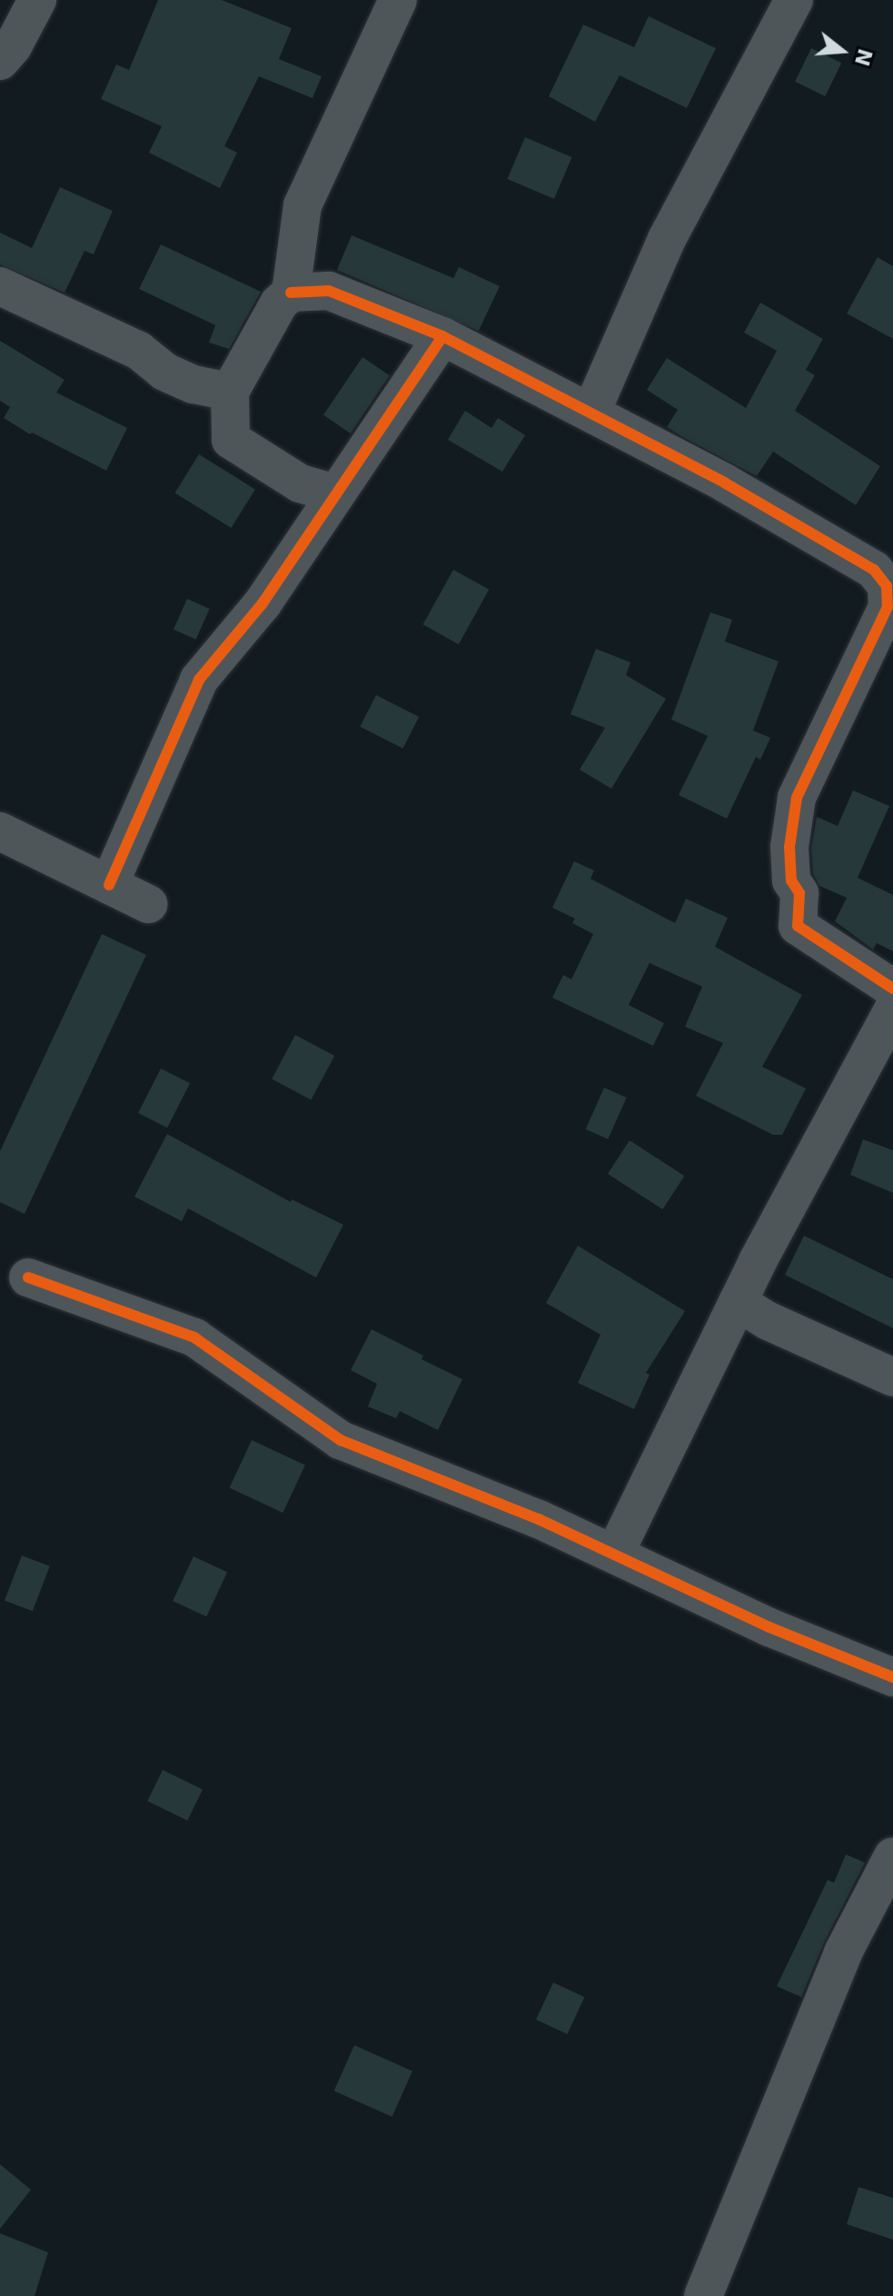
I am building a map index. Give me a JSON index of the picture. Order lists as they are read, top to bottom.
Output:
{
  "north": "right"
}
